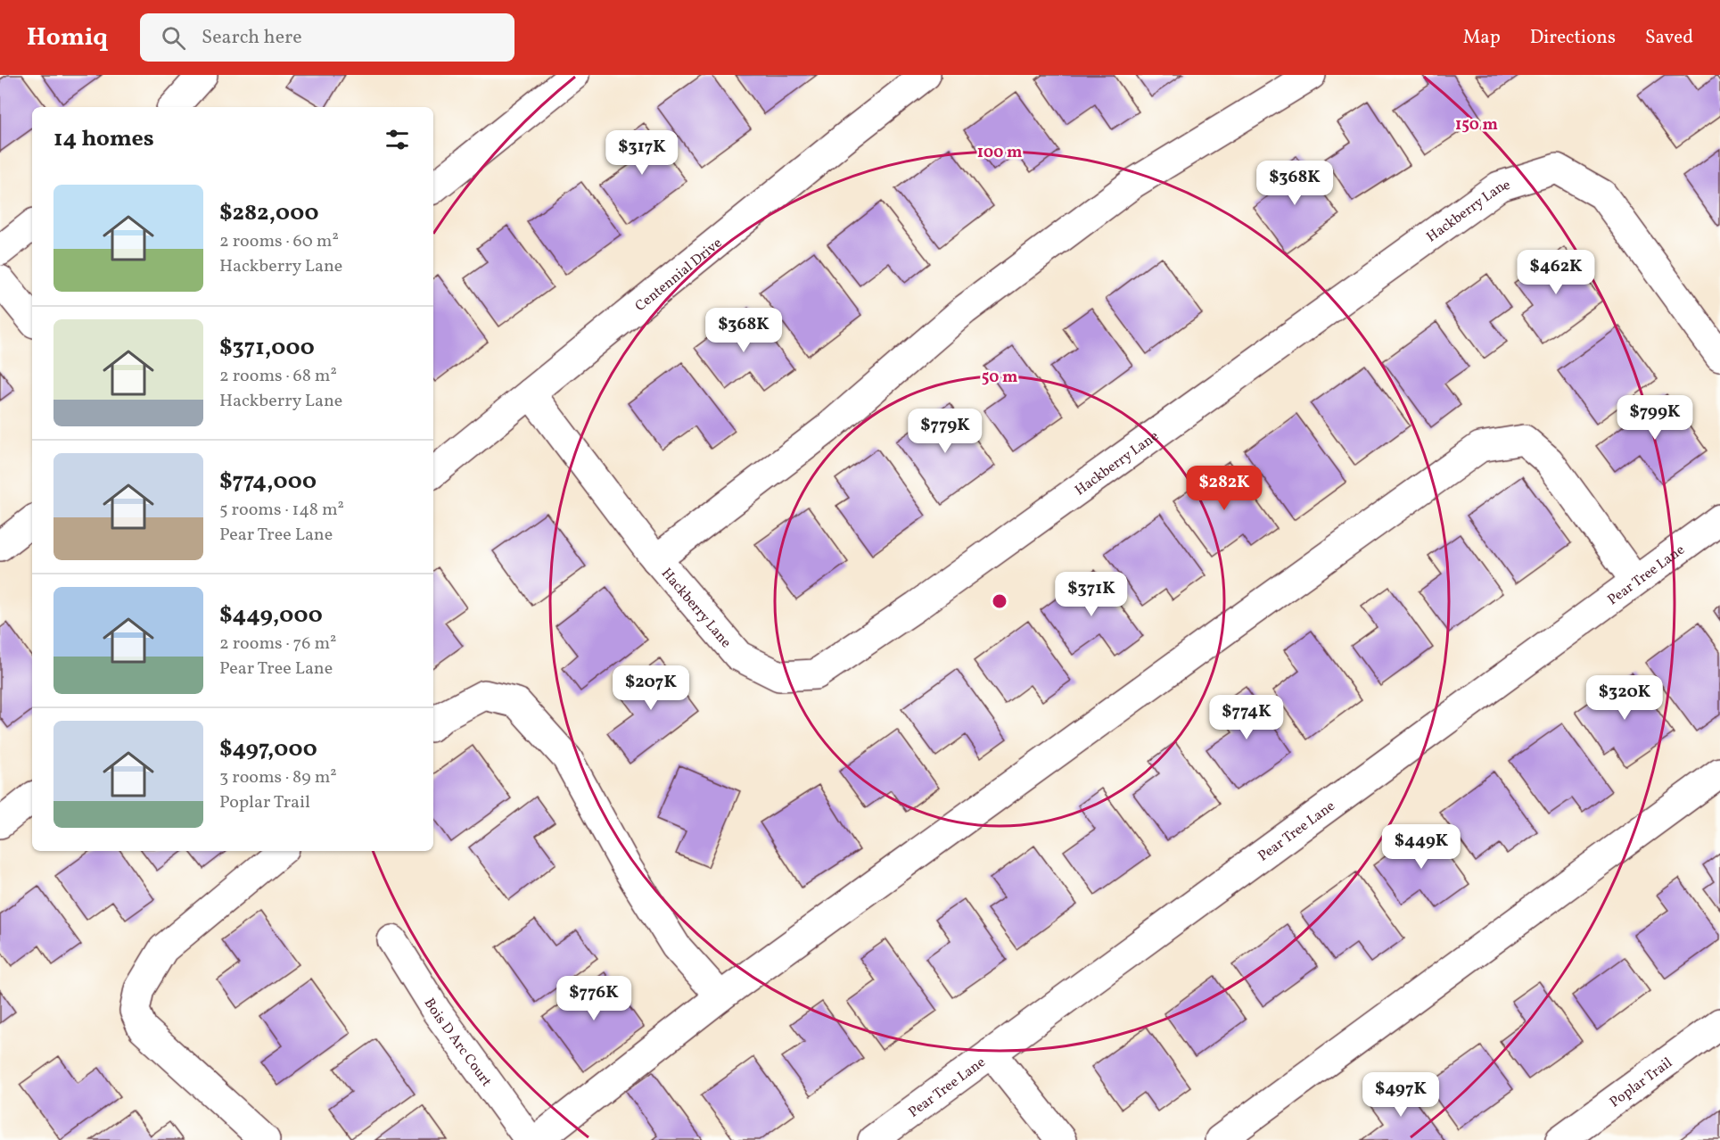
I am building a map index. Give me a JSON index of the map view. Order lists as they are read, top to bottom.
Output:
{
  "streets": {
    "street": [
      "Hackberry Lane",
      "Centennial Drive",
      "Pear Tree Lane",
      "Bois D Arc Court",
      "Poplar Trail"
    ]
  },
  "crossings": [
    ["Hackberry Lane", "Centennial Drive"]
  ],
  "page": {
    "header": "Homiq",
    "search": "Search here",
    "nav": ["Map", "Directions", "Saved"],
    "heading": "14 homes",
    "price": [
      "$317K",
      "$368K",
      "$462K",
      "$368K",
      "$799K",
      "$779K",
      "$282K",
      "$371K",
      "$207K",
      "$320K",
      "$774K",
      "$449K",
      "$776K",
      "$497K"
    ],
    "list": [
      {
        "name": "$282,000",
        "note": "2 rooms · 60 m² · Hackberry Lane"
      },
      {
        "name": "$371,000",
        "note": "2 rooms · 68 m² · Hackberry Lane"
      },
      {
        "name": "$774,000",
        "note": "5 rooms · 148 m² · Pear Tree Lane"
      },
      {
        "name": "$449,000",
        "note": "2 rooms · 76 m² · Pear Tree Lane"
      },
      {
        "name": "$497,000",
        "note": "3 rooms · 89 m² · Poplar Trail"
      }
    ]
  },
  "rings": ["150 m", "100 m", "50 m"]
}
